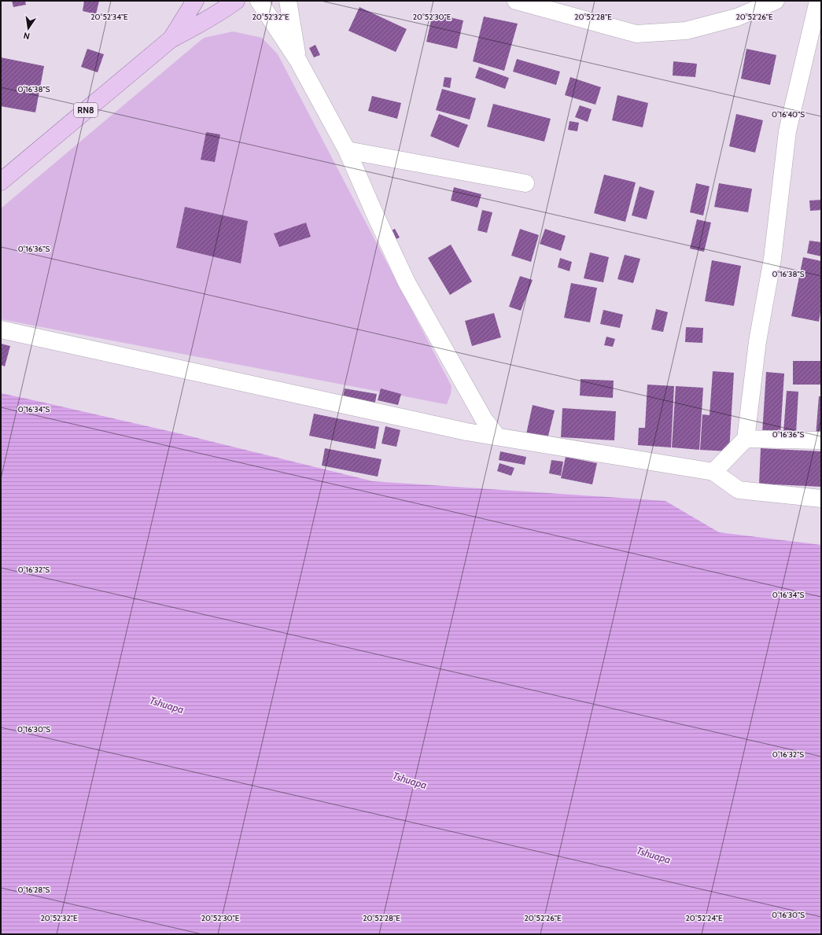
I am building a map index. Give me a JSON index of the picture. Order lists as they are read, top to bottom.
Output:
{
  "streets": {
    "main road": ["RN8"]
  },
  "water": ["Tshuapa"],
  "north": "bottom",
  "coordinates": [
    "20°52'34\"E",
    "20°52'32\"E",
    "20°52'30\"E",
    "20°52'28\"E",
    "20°52'26\"E",
    "0°16'38\"S",
    "0°16'40\"S",
    "0°16'36\"S",
    "0°16'34\"S",
    "0°16'32\"S",
    "0°16'30\"S",
    "0°16'28\"S",
    "20°52'24\"E"
  ]
}
